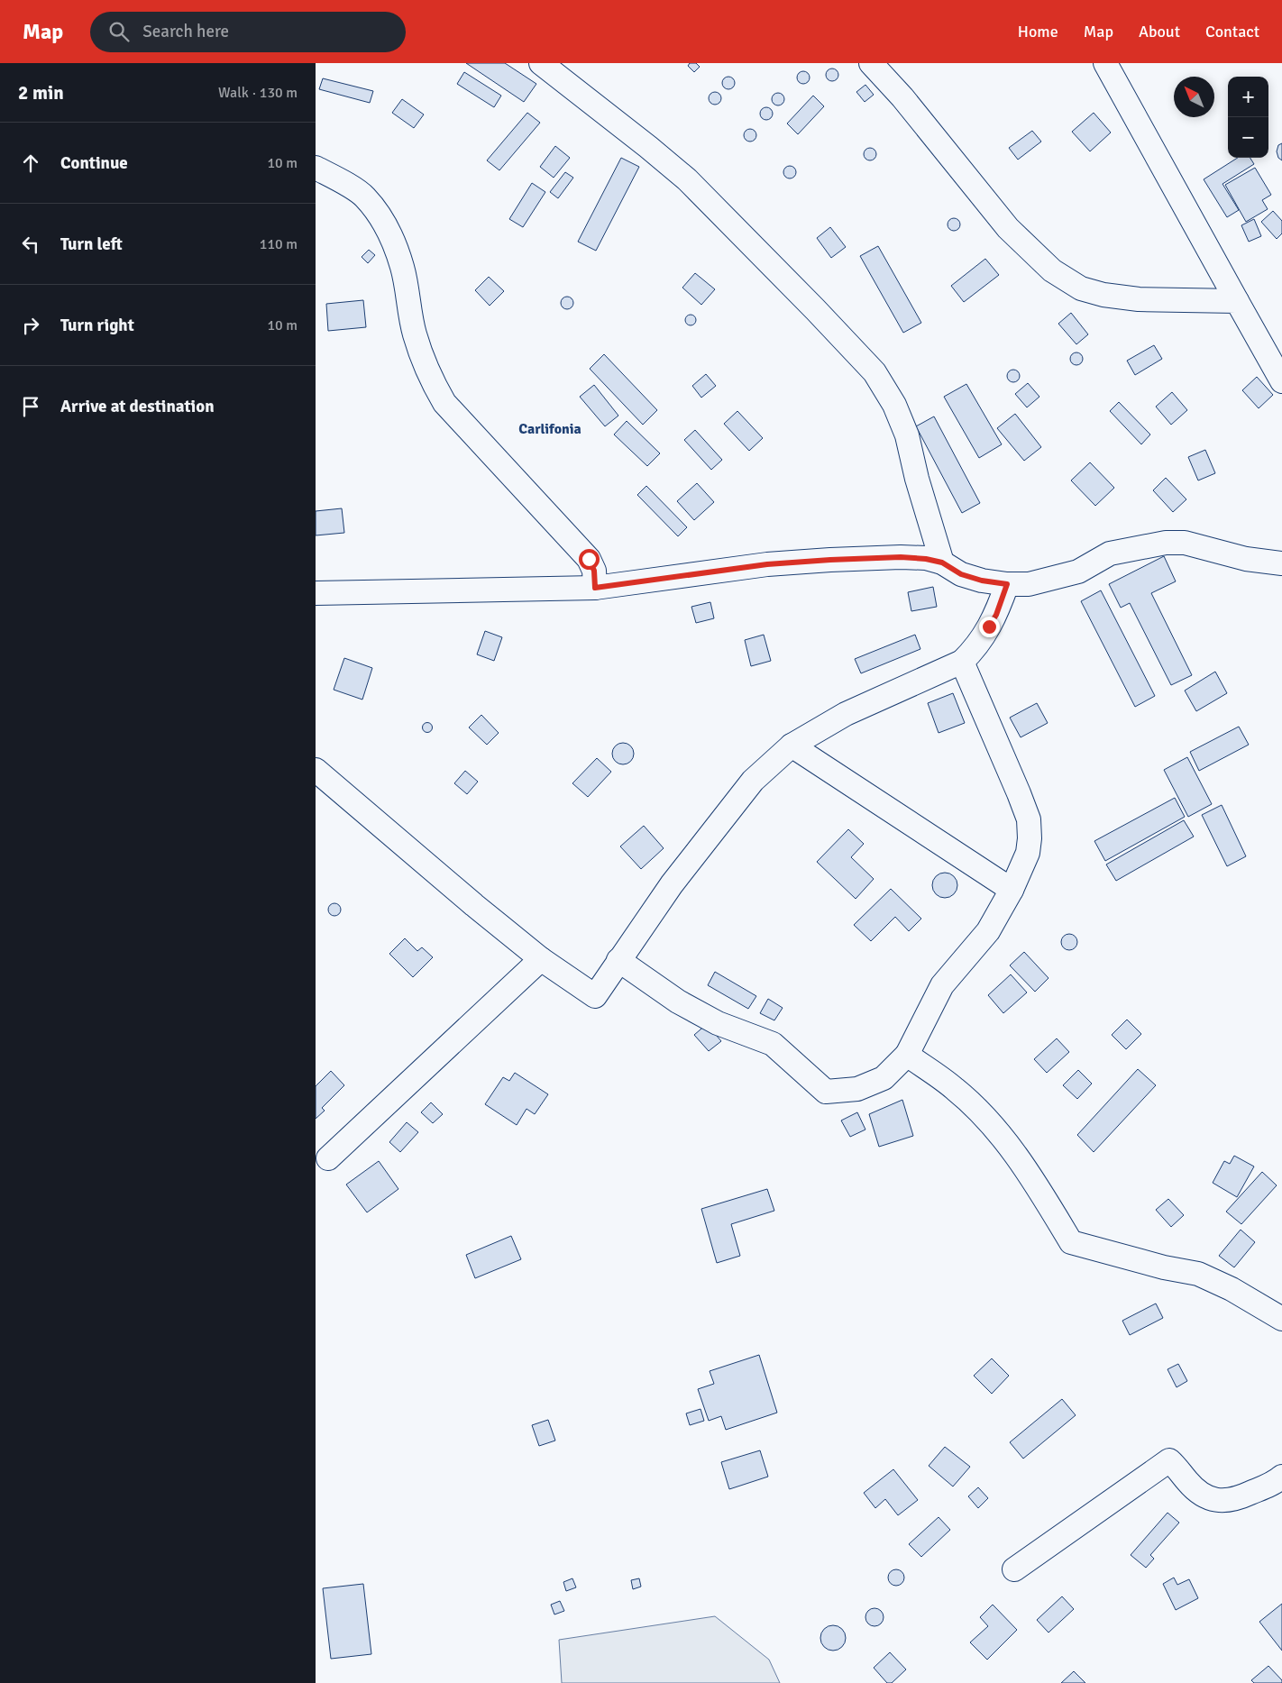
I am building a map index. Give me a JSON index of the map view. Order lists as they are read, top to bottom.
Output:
{
  "districts": ["Carlifonia"],
  "north": "top left",
  "page": {
    "header": "Map",
    "search": "Search here",
    "nav": [
      "Home",
      "Map",
      "About",
      "Contact"
    ],
    "heading": ["2 min", "Walk · 130 m"],
    "map_buttons": ["+", "−"],
    "list": [
      ["Continue", "10 m"],
      ["Turn left", "110 m"],
      ["Turn right", "10 m"],
      "Arrive at destination"
    ]
  }
}
